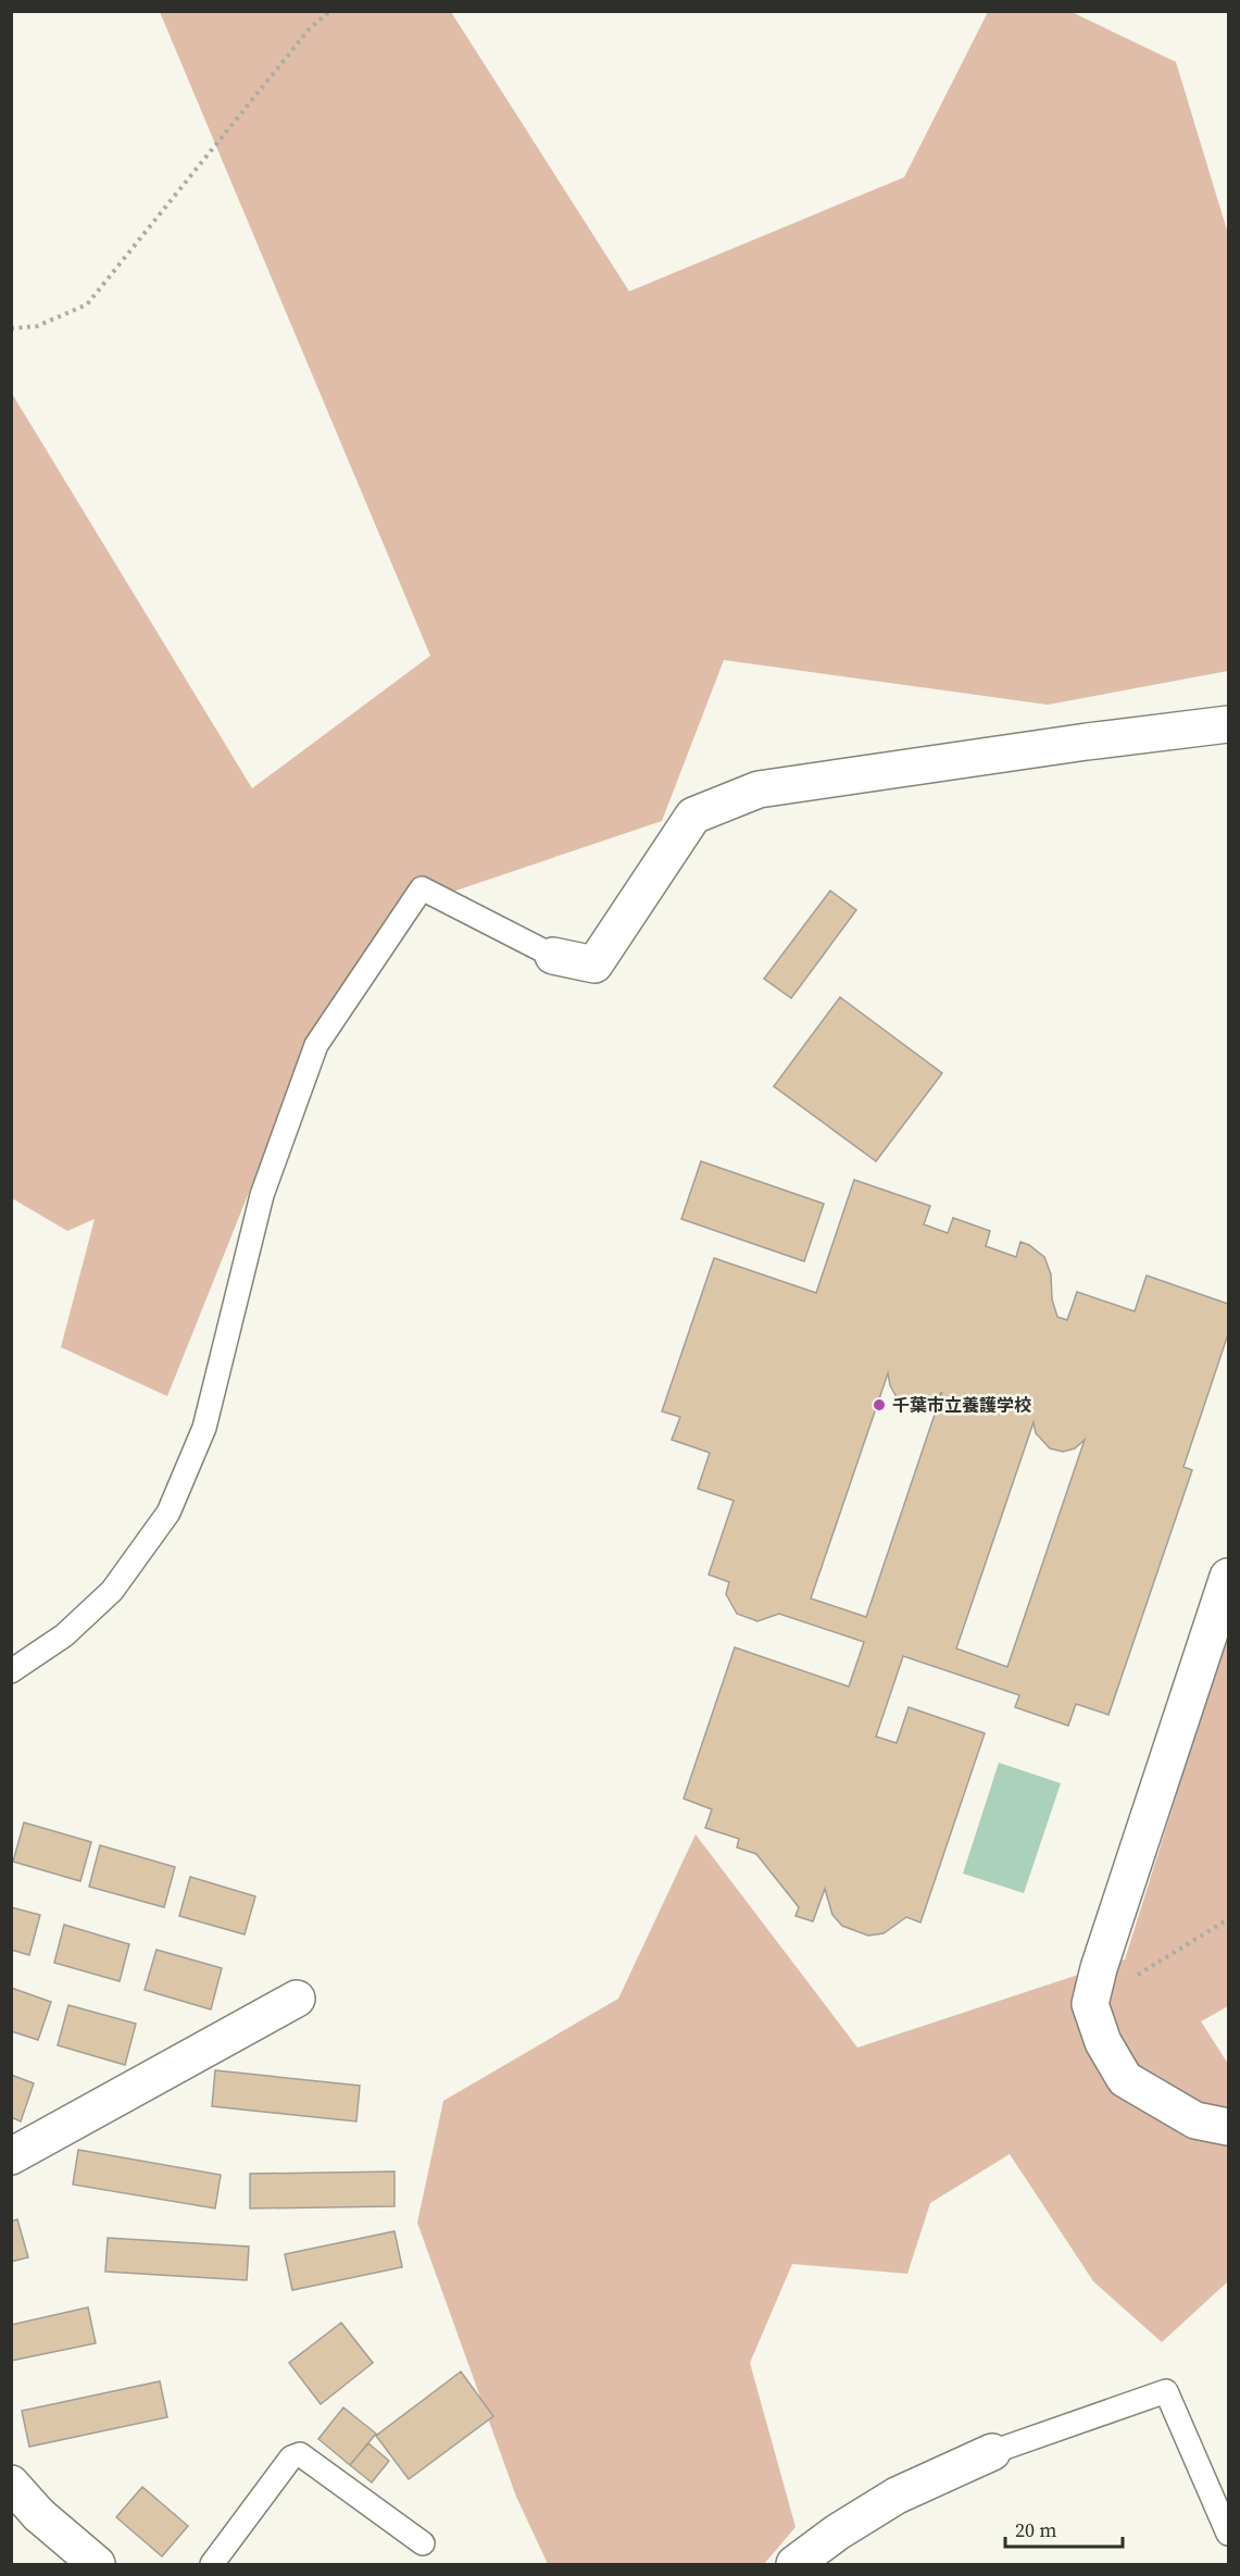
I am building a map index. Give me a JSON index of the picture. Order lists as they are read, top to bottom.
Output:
{
  "places": ["千葉市立養護学校"],
  "scale_bar": "20 m"
}
